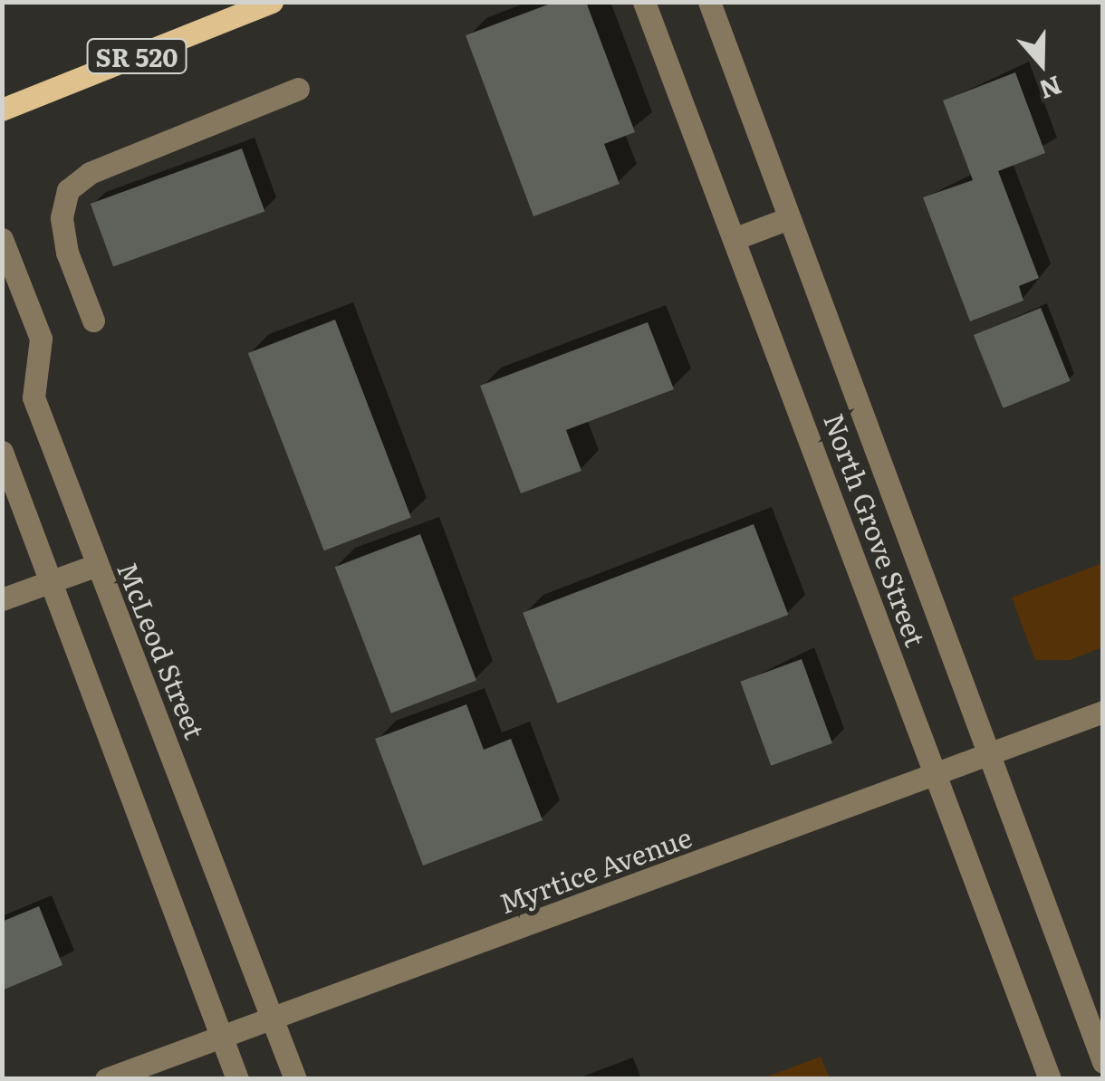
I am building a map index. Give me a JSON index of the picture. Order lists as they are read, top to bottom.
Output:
{
  "streets": {
    "main road": ["SR 520"],
    "street": ["North Grove Street", "McLeod Street", "Myrtice Avenue"]
  },
  "crossings": [
    ["North Grove Street", "Myrtice Avenue"],
    ["McLeod Street", "Myrtice Avenue"]
  ],
  "north": "bottom"
}
